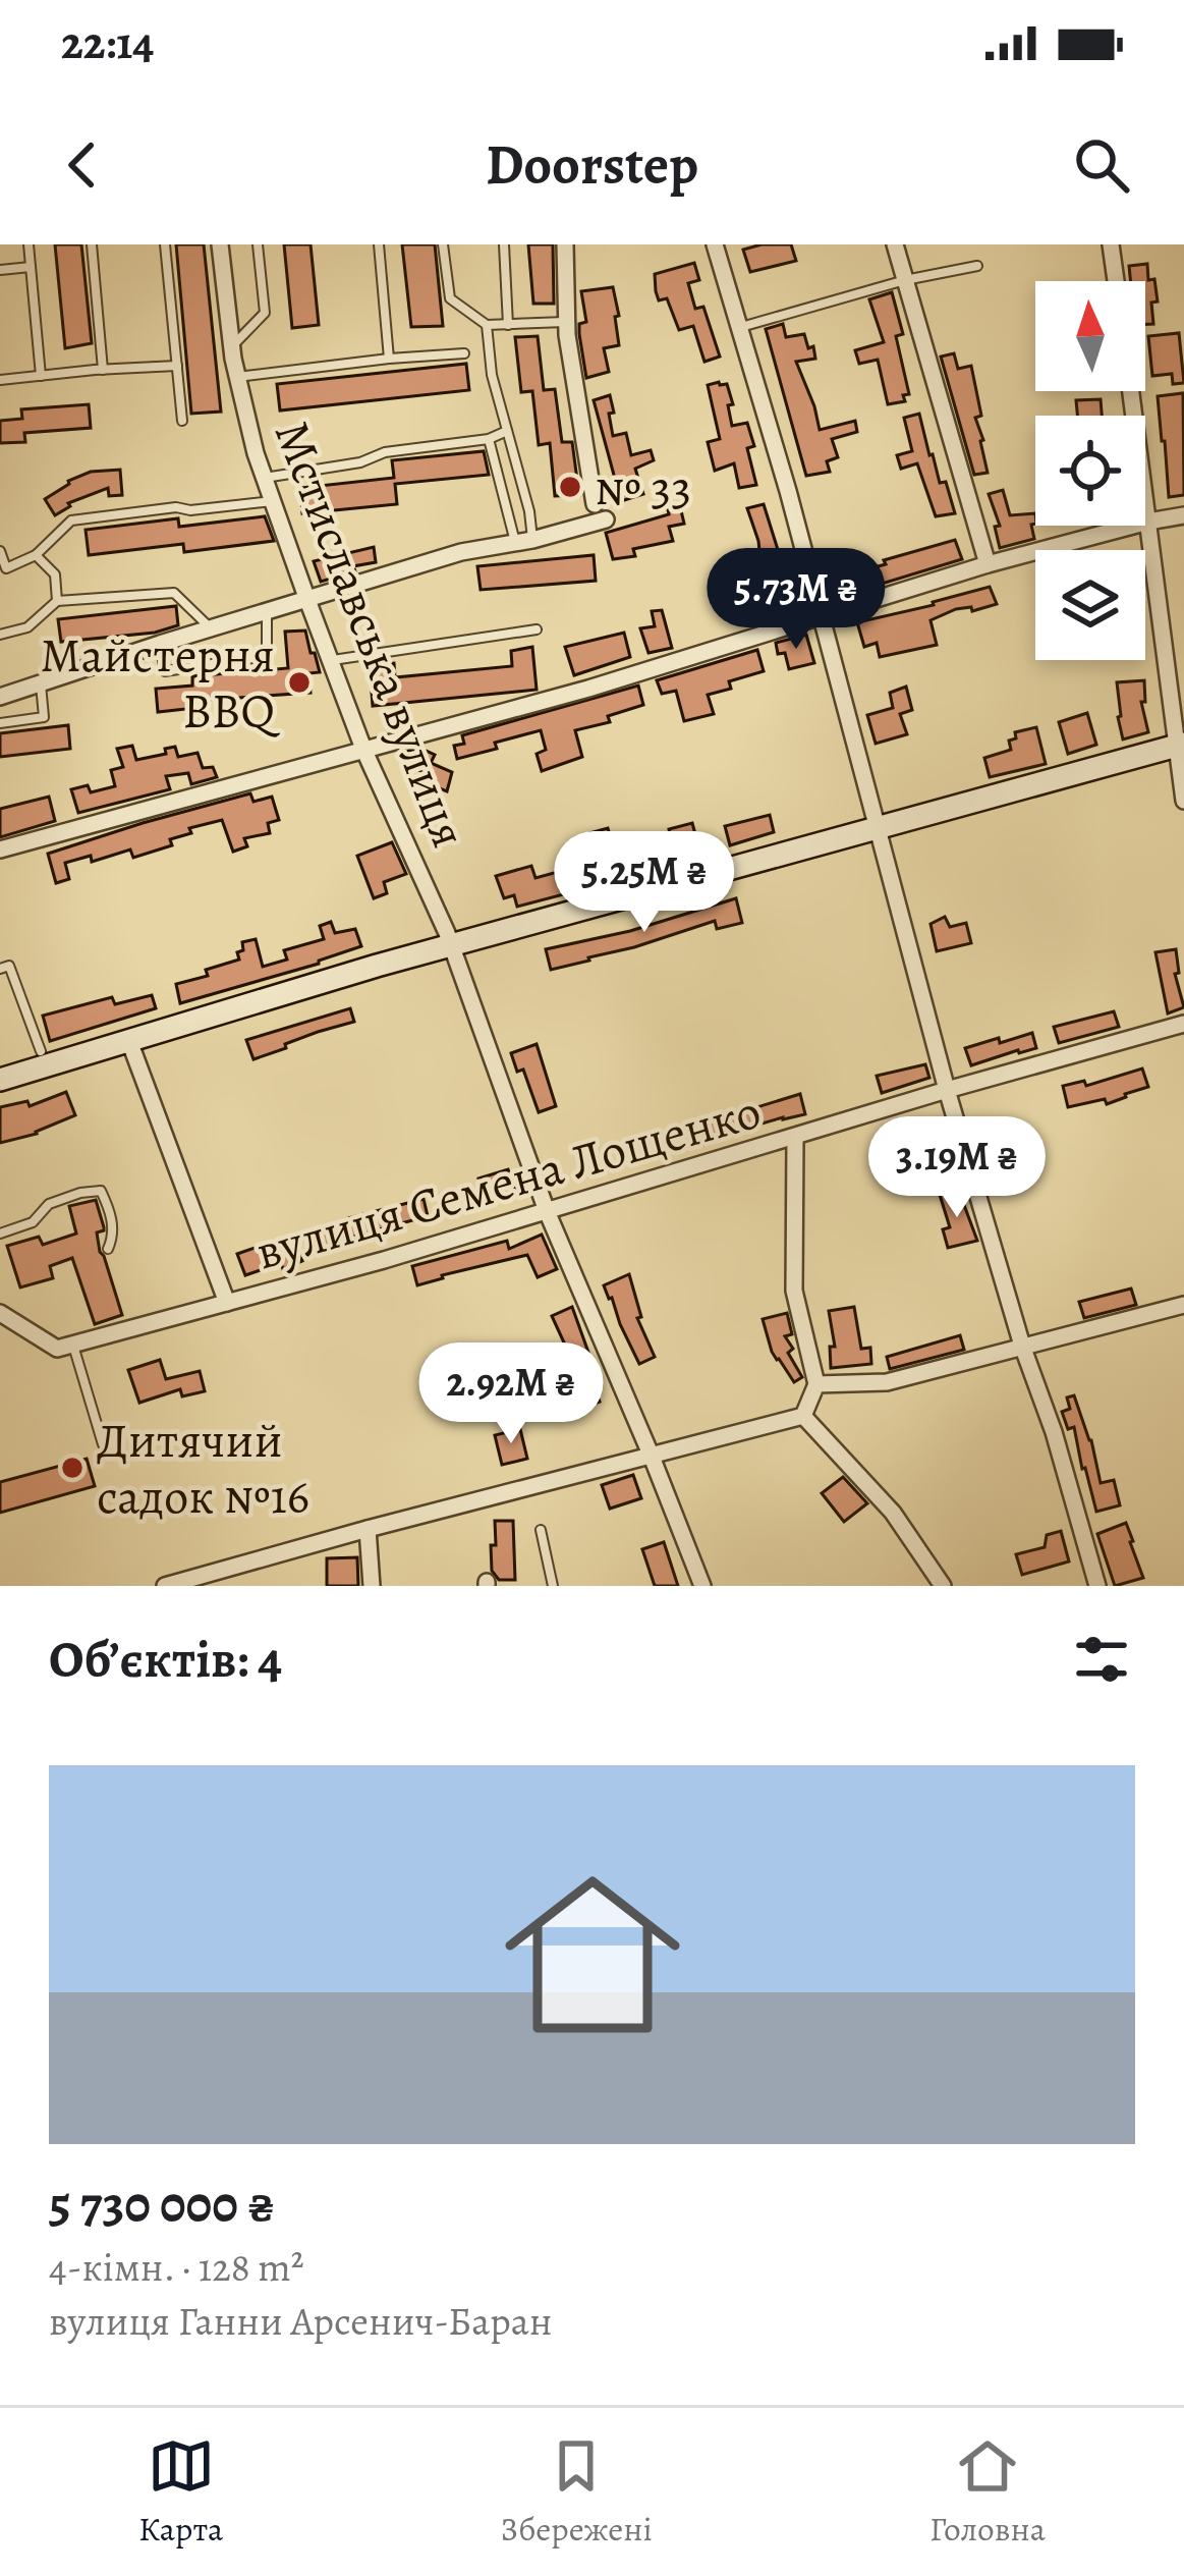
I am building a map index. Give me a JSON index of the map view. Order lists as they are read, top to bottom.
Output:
{
  "streets": {
    "street": ["Мстиславська вулиця", "вулиця Семена Лощенко"]
  },
  "crossings": [
    ["Мстиславська вулиця", "вулиця Семена Лощенко"]
  ],
  "places": ["№ 33", "Майстерня BBQ", "Дитячий садок №16"],
  "north": "top",
  "page": {
    "status": "22:14",
    "header": "Doorstep",
    "price": [
      "5.73M ₴",
      "5.25M ₴",
      "3.19M ₴",
      "2.92M ₴"
    ],
    "heading": "Об’єктів: 4",
    "list": [
      {
        "name": "5 730 000 ₴",
        "note": "4-кімн. · 128 m² · вулиця Ганни Арсенич-Баран"
      }
    ],
    "tabs": ["Карта", "Збережені", "Головна"]
  }
}
